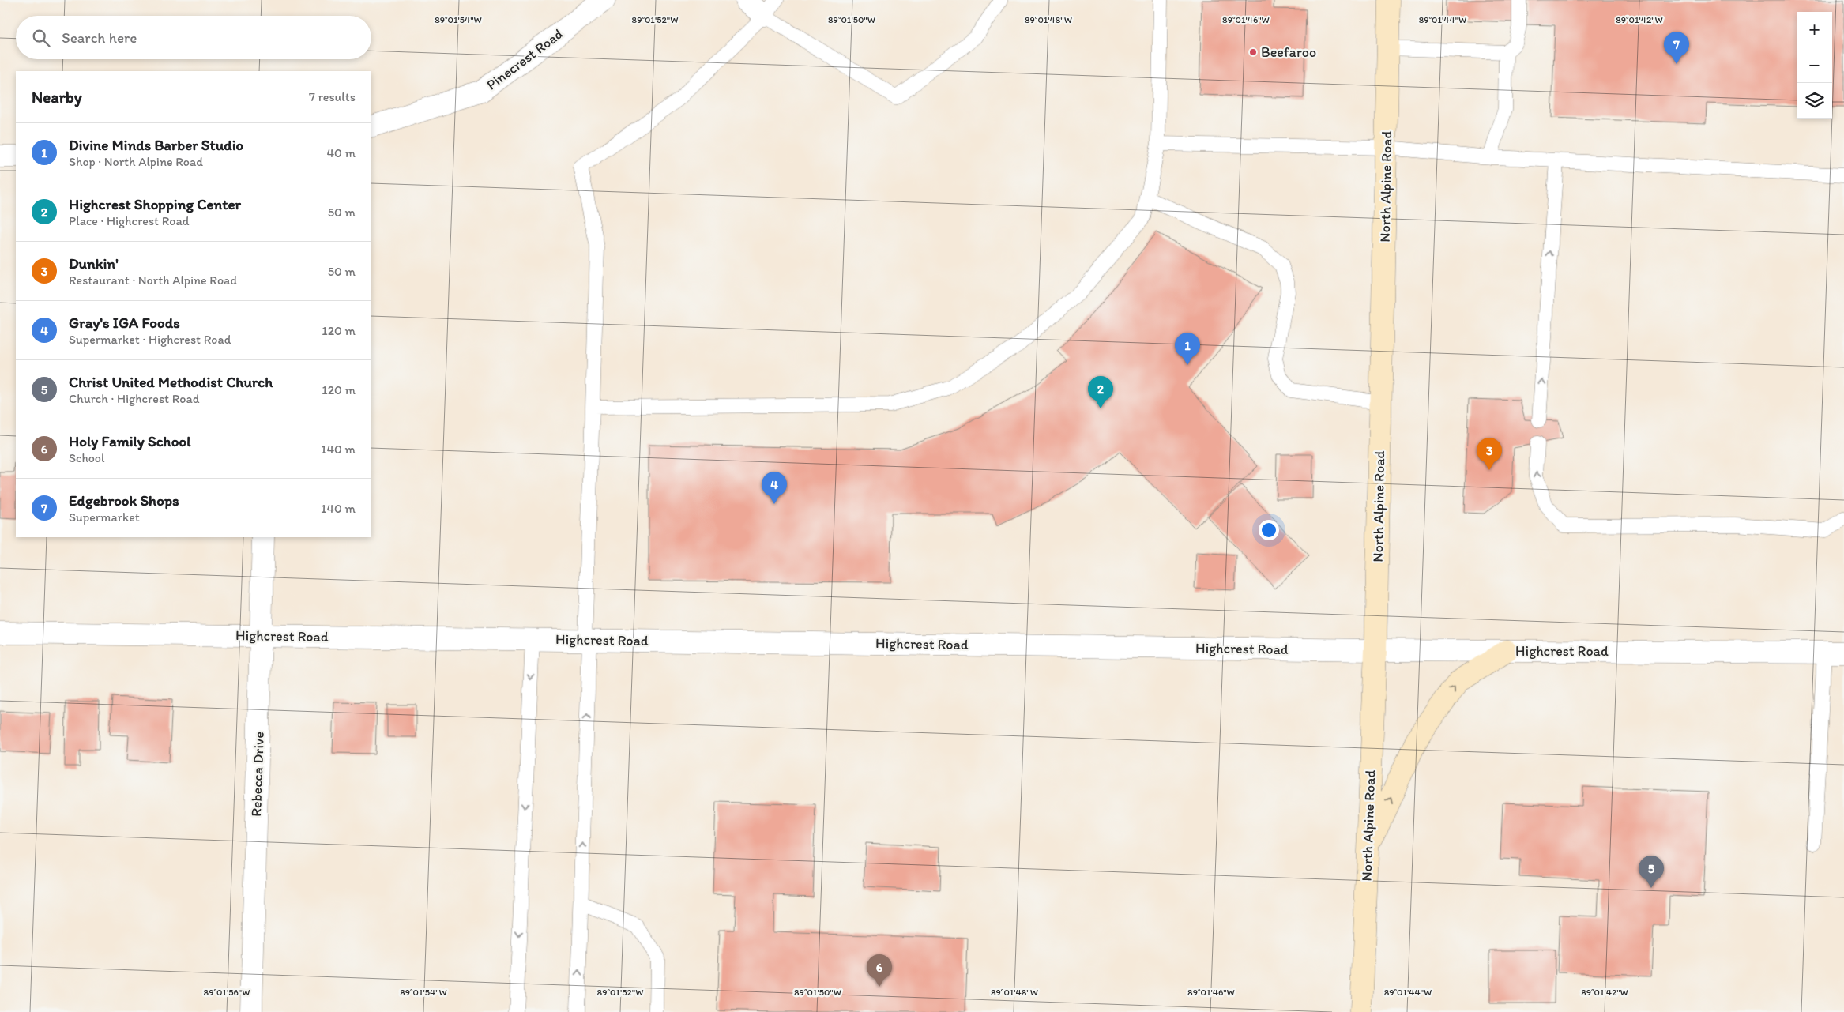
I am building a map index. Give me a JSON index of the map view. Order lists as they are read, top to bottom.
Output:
{
  "streets": {
    "main road": ["North Alpine Road"],
    "street": ["Pinecrest Road", "Highcrest Road", "Rebecca Drive"]
  },
  "crossings": [
    ["North Alpine Road", "Highcrest Road"],
    ["Highcrest Road", "Rebecca Drive"]
  ],
  "places": ["Beefaroo"],
  "page": {
    "map_buttons": ["+", "−"],
    "search": "Search here",
    "pins": [
      "7",
      "1",
      "2",
      "3",
      "4",
      "5",
      "6"
    ],
    "heading": ["Nearby", "7 results"],
    "list": [
      {
        "mark": "1",
        "name": "Divine Minds Barber Studio",
        "note": "Shop · North Alpine Road",
        "value": "40 m"
      },
      {
        "mark": "2",
        "name": "Highcrest Shopping Center",
        "note": "Place · Highcrest Road",
        "value": "50 m"
      },
      {
        "mark": "3",
        "name": "Dunkin'",
        "note": "Restaurant · North Alpine Road",
        "value": "50 m"
      },
      {
        "mark": "4",
        "name": "Gray's IGA Foods",
        "note": "Supermarket · Highcrest Road",
        "value": "120 m"
      },
      {
        "mark": "5",
        "name": "Christ United Methodist Church",
        "note": "Church · Highcrest Road",
        "value": "120 m"
      },
      {
        "mark": "6",
        "name": "Holy Family School",
        "note": "School",
        "value": "140 m"
      },
      {
        "mark": "7",
        "name": "Edgebrook Shops",
        "note": "Supermarket",
        "value": "140 m"
      }
    ]
  },
  "coordinates": [
    "89°01'54\"W",
    "89°01'52\"W",
    "89°01'50\"W",
    "89°01'48\"W",
    "89°01'46\"W",
    "89°01'44\"W",
    "89°01'42\"W",
    "89°01'56\"W"
  ]
}
